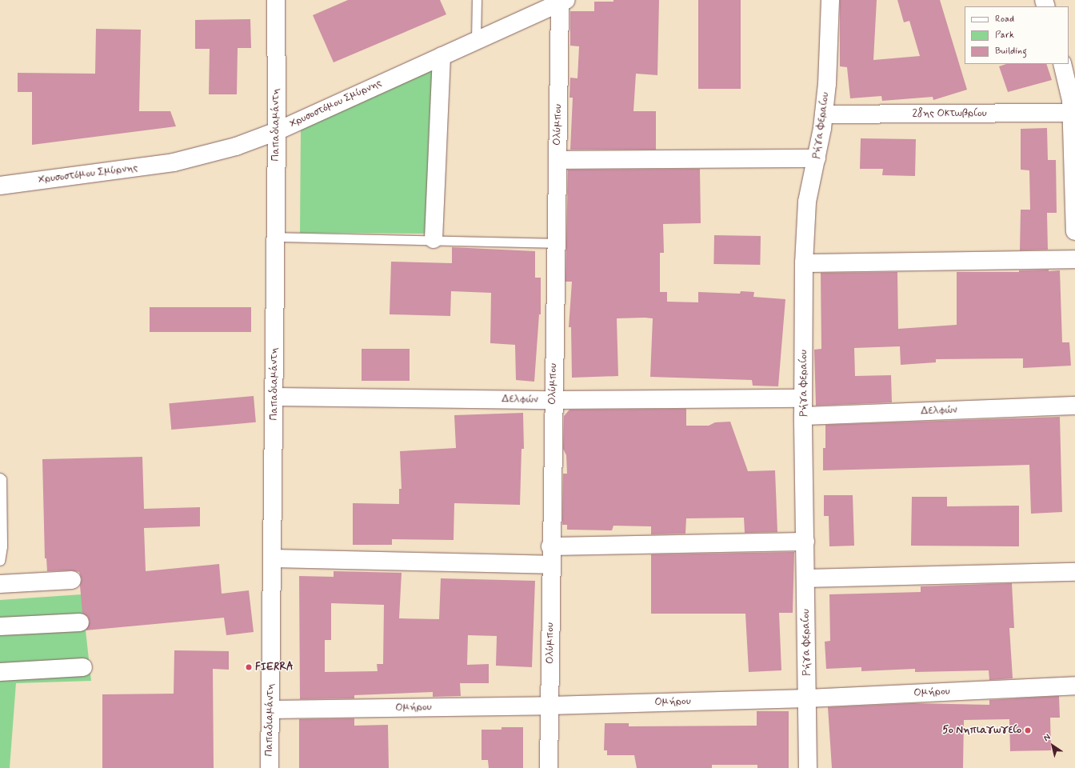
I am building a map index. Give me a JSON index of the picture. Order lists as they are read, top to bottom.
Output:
{
  "streets": {
    "street": [
      "Χρυσοστόμου Σμύρνης",
      "28ης Οκτωβρίου",
      "Παπαδιαμάντη",
      "Ολύμπου",
      "Ρήγα Φεραίου",
      "Δελφών",
      "Ομήρου"
    ]
  },
  "crossings": [
    ["Χρυσοστόμου Σμύρνης", "Παπαδιαμάντη"],
    ["Χρυσοστόμου Σμύρνης", "Ολύμπου"],
    ["28ης Οκτωβρίου", "Ρήγα Φεραίου"],
    ["Παπαδιαμάντη", "Δελφών"],
    ["Παπαδιαμάντη", "Ομήρου"],
    ["Ολύμπου", "Δελφών"],
    ["Ολύμπου", "Ομήρου"],
    ["Ρήγα Φεραίου", "Δελφών"],
    ["Ρήγα Φεραίου", "Ομήρου"]
  ],
  "places": ["FIERRA", "5ο Νηπιαγωγείο"],
  "legend": ["Road", "Park", "Building"],
  "north": "top left"
}
